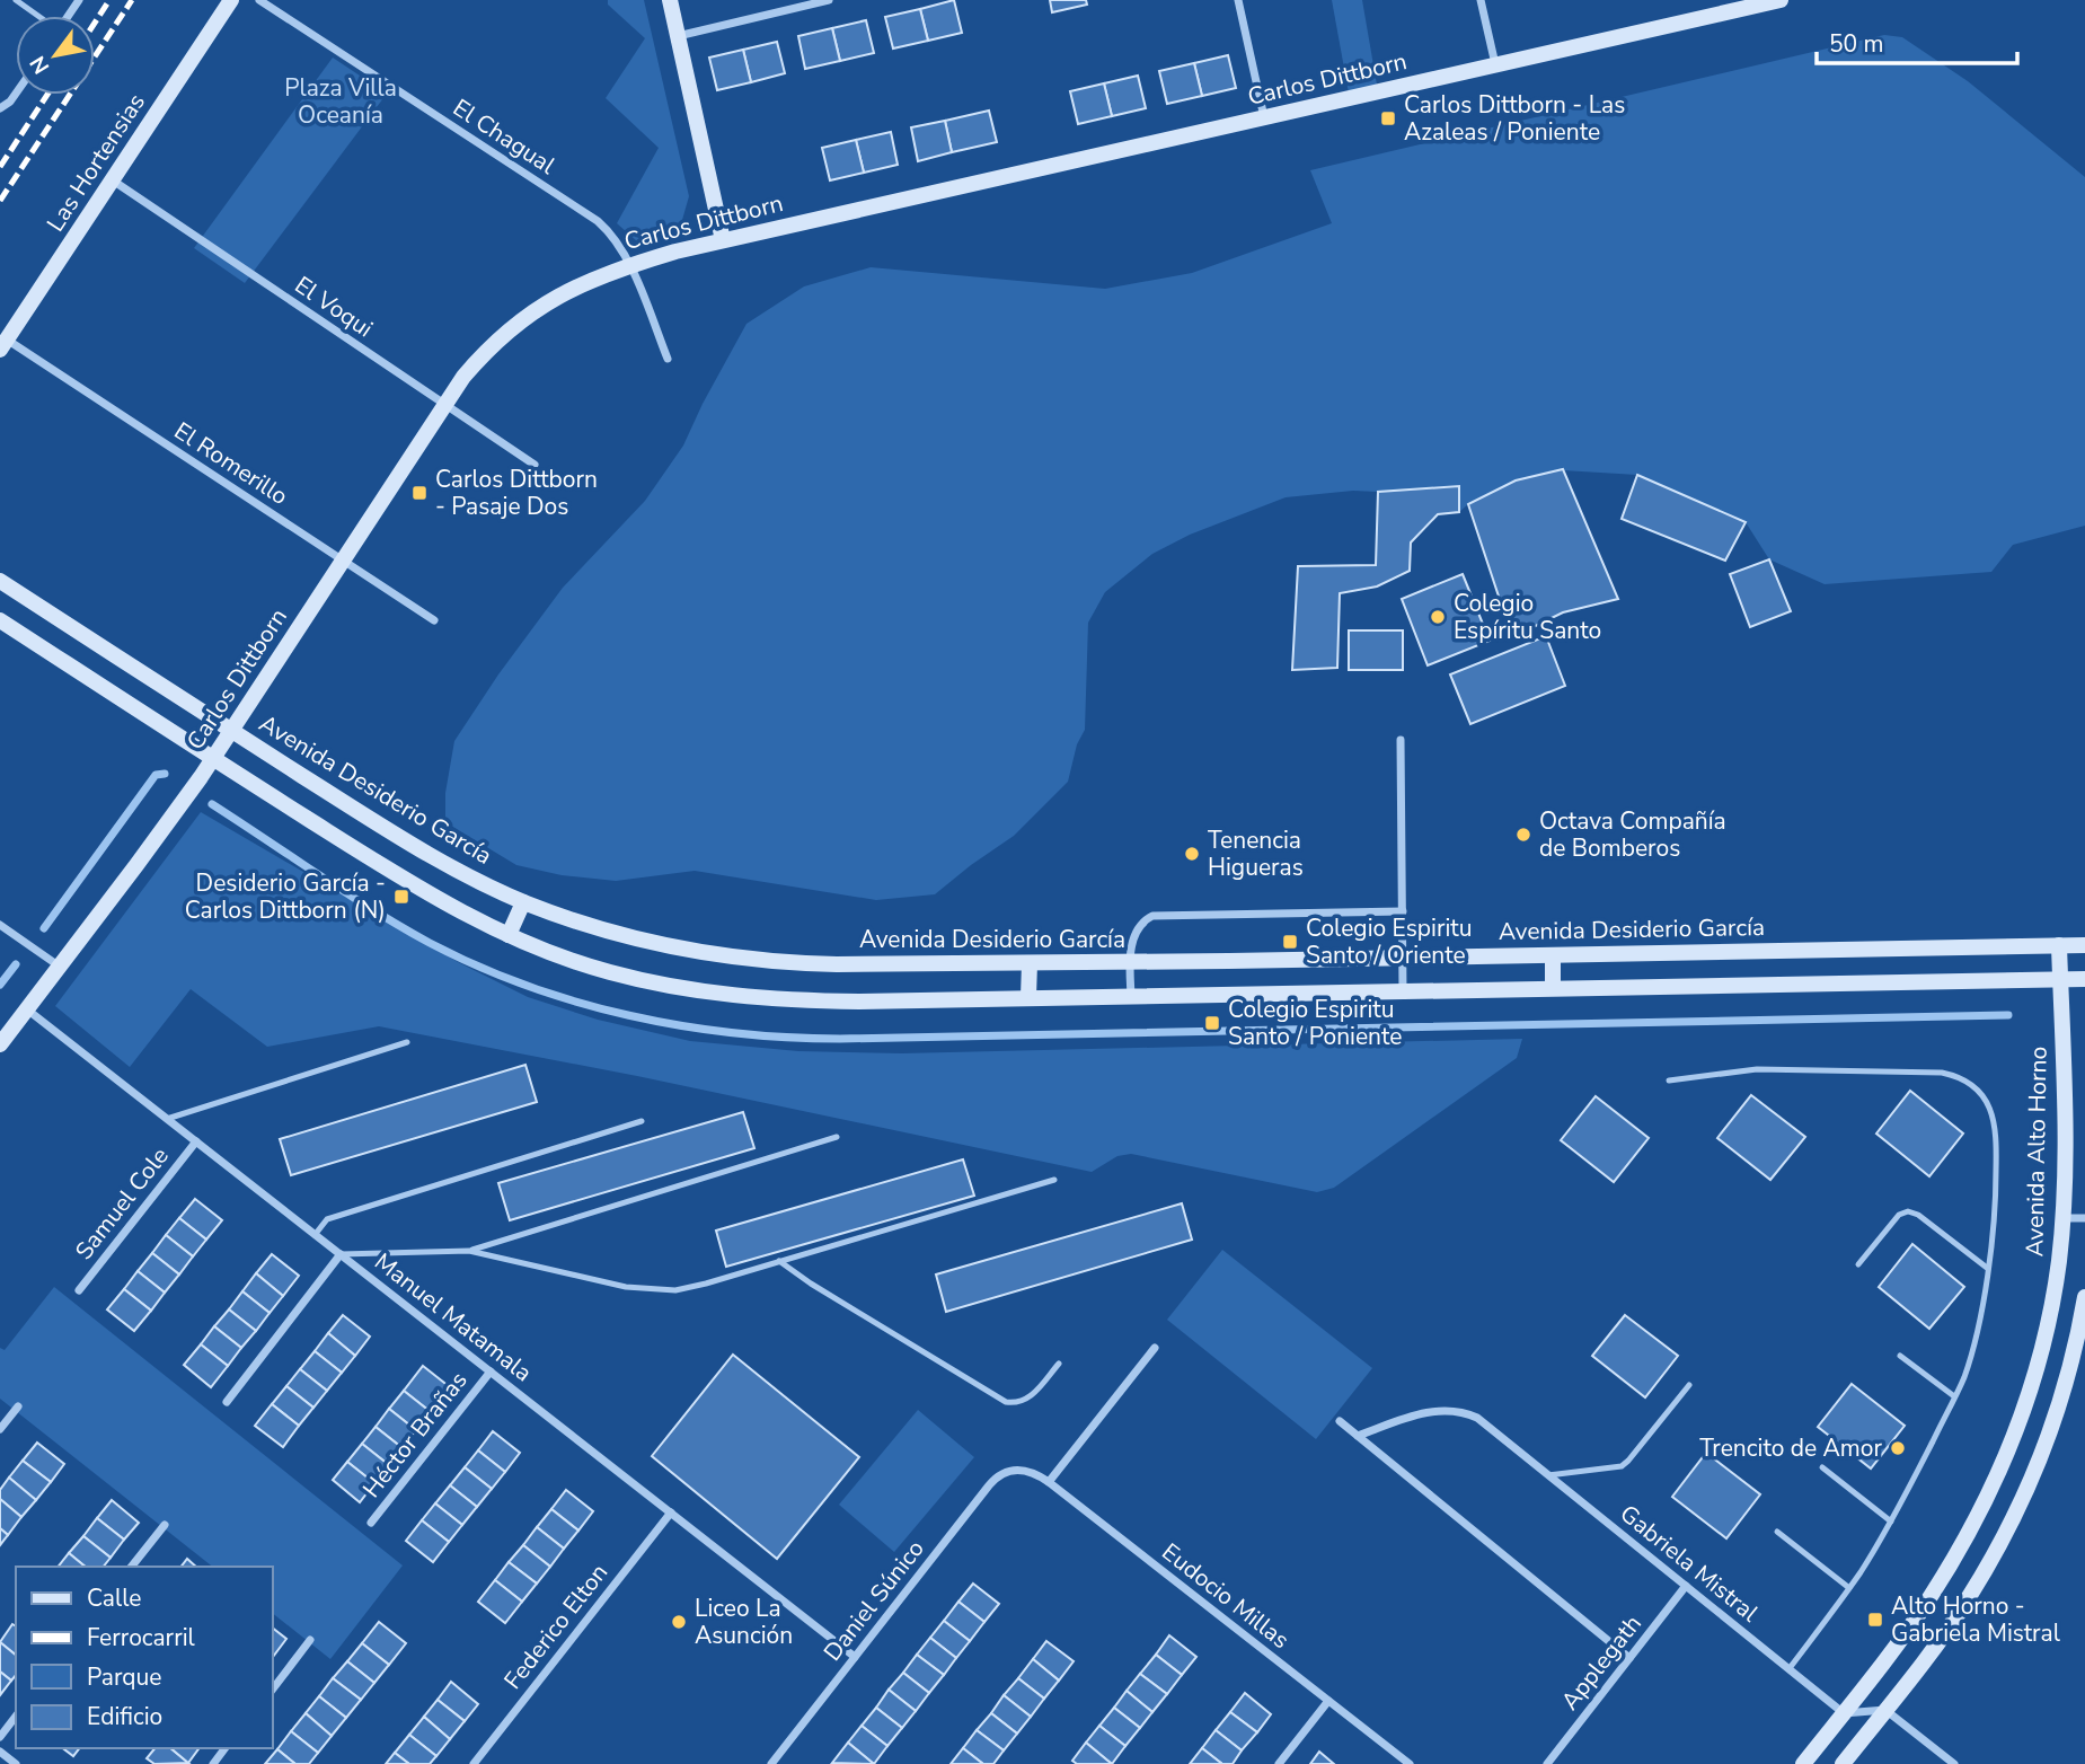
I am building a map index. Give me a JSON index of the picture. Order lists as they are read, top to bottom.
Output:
{
  "streets": {
    "main road": [
      "Carlos Dittborn",
      "Las Hortensias",
      "Avenida Desiderio García",
      "Avenida Alto Horno"
    ],
    "street": [
      "El Chagual",
      "El Voqui",
      "El Romerillo",
      "Samuel Cole",
      "Manuel Matamala",
      "Héctor Brañas",
      "Gabriela Mistral",
      "Eudocio Millas",
      "Daniel Súnico",
      "Federico Elton",
      "Applegath"
    ]
  },
  "crossings": [
    ["Carlos Dittborn", "El Chagual"],
    ["Carlos Dittborn", "El Voqui"],
    ["Carlos Dittborn", "El Romerillo"],
    ["Carlos Dittborn", "Avenida Desiderio García"],
    ["Carlos Dittborn", "Manuel Matamala"],
    ["Las Hortensias", "El Voqui"],
    ["Las Hortensias", "El Romerillo"],
    ["Avenida Desiderio García", "Avenida Alto Horno"],
    ["Avenida Alto Horno", "Gabriela Mistral"],
    ["Samuel Cole", "Manuel Matamala"],
    ["Manuel Matamala", "Héctor Brañas"],
    ["Manuel Matamala", "Daniel Súnico"],
    ["Manuel Matamala", "Federico Elton"],
    ["Gabriela Mistral", "Applegath"],
    ["Eudocio Millas", "Daniel Súnico"]
  ],
  "parks": ["Plaza Villa Oceanía"],
  "places": {
    "transit": [
      "Carlos Dittborn - Las Azaleas / Poniente",
      "Carlos Dittborn - Pasaje Dos",
      "Desiderio García - Carlos Dittborn (N)",
      "Colegio Espiritu Santo / Oriente",
      "Colegio Espiritu Santo / Poniente",
      "Alto Horno - Gabriela Mistral"
    ],
    "other": [
      "Colegio Espíritu Santo",
      "Octava Compañía de Bomberos",
      "Tenencia Higueras",
      "Trencito de Amor",
      "Liceo La Asunción"
    ]
  },
  "legend": [
    "Calle",
    "Ferrocarril",
    "Parque",
    "Edificio"
  ],
  "scale_bar": "50 m",
  "north": "bottom left"
}
